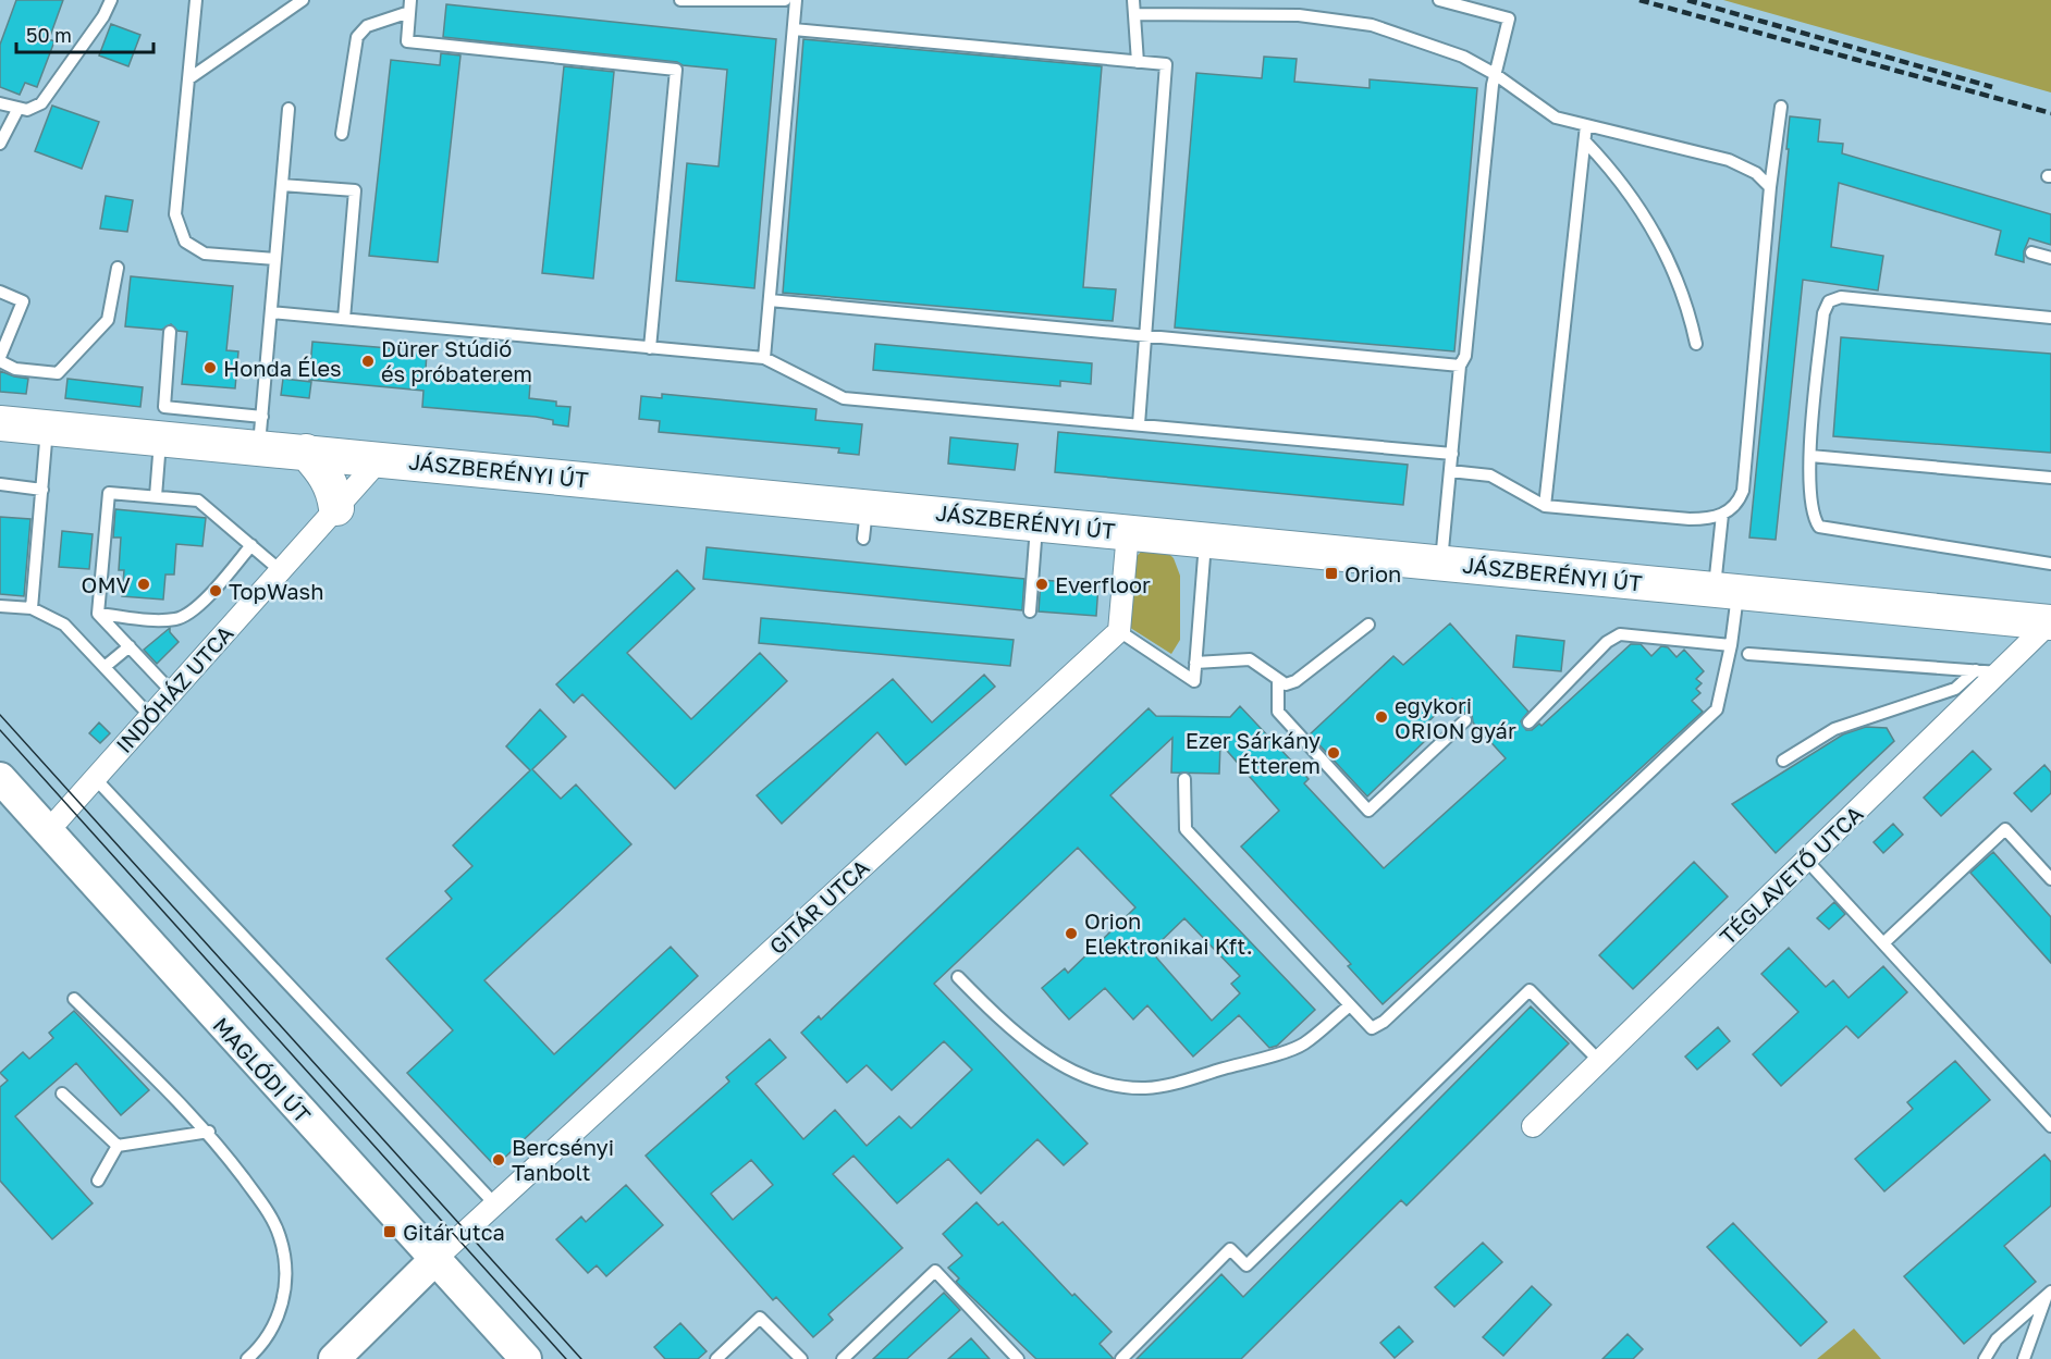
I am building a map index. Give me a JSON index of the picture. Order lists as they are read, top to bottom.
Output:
{
  "streets": {
    "main road": ["JÁSZBERÉNYI ÚT"],
    "street": [
      "INDÓHÁZ UTCA",
      "TÉGLAVETŐ UTCA",
      "GITÁR UTCA",
      "MAGLÓDI ÚT"
    ]
  },
  "crossings": [
    ["JÁSZBERÉNYI ÚT", "INDÓHÁZ UTCA"],
    ["JÁSZBERÉNYI ÚT", "TÉGLAVETŐ UTCA"],
    ["INDÓHÁZ UTCA", "MAGLÓDI ÚT"],
    ["GITÁR UTCA", "MAGLÓDI ÚT"]
  ],
  "places": {
    "other": [
      "Dürer Stúdió és próbaterem",
      "Honda Éles",
      "OMV",
      "Everfloor",
      "TopWash",
      "egykori ORION gyár",
      "Ezer Sárkány Étterem",
      "Orion Elektronikai Kft.",
      "Bercsényi Tanbolt"
    ],
    "transit": ["Orion", "Gitár utca"]
  },
  "scale_bar": "50 m"
}
